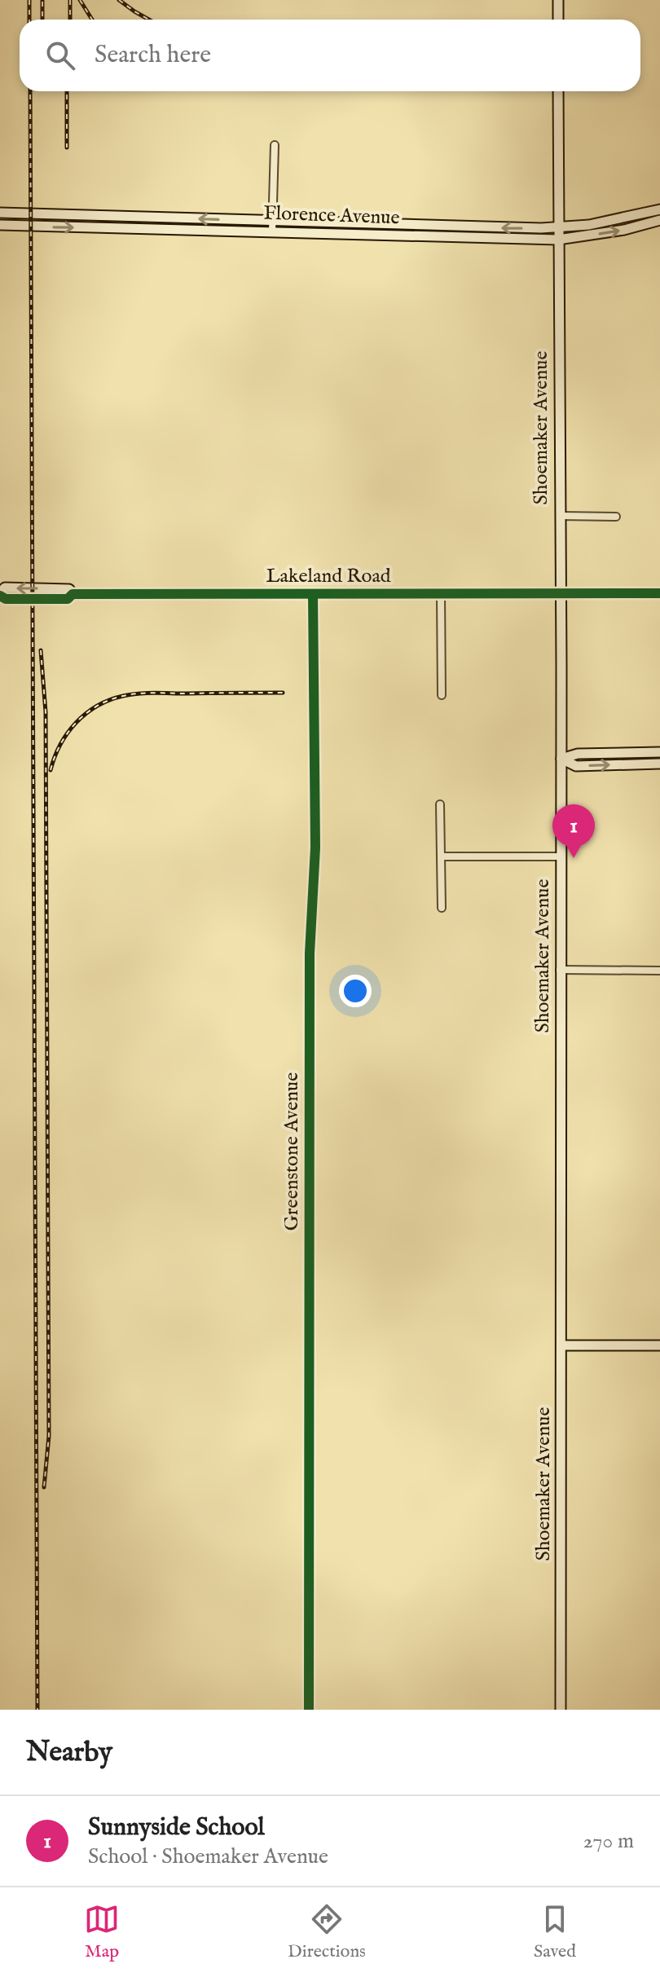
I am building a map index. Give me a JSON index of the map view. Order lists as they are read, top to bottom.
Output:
{
  "streets": {
    "main road": [
      "Florence Avenue",
      "Shoemaker Avenue",
      "Lakeland Road",
      "Greenstone Avenue"
    ]
  },
  "crossings": [
    ["Florence Avenue", "Shoemaker Avenue"],
    ["Shoemaker Avenue", "Lakeland Road"],
    ["Lakeland Road", "Greenstone Avenue"]
  ],
  "page": {
    "search": "Search here",
    "pins": "1",
    "heading": "Nearby",
    "list": [
      {
        "mark": "1",
        "name": "Sunnyside School",
        "note": "School · Shoemaker Avenue",
        "value": "270 m"
      }
    ],
    "nav": ["Map", "Directions", "Saved"]
  }
}
